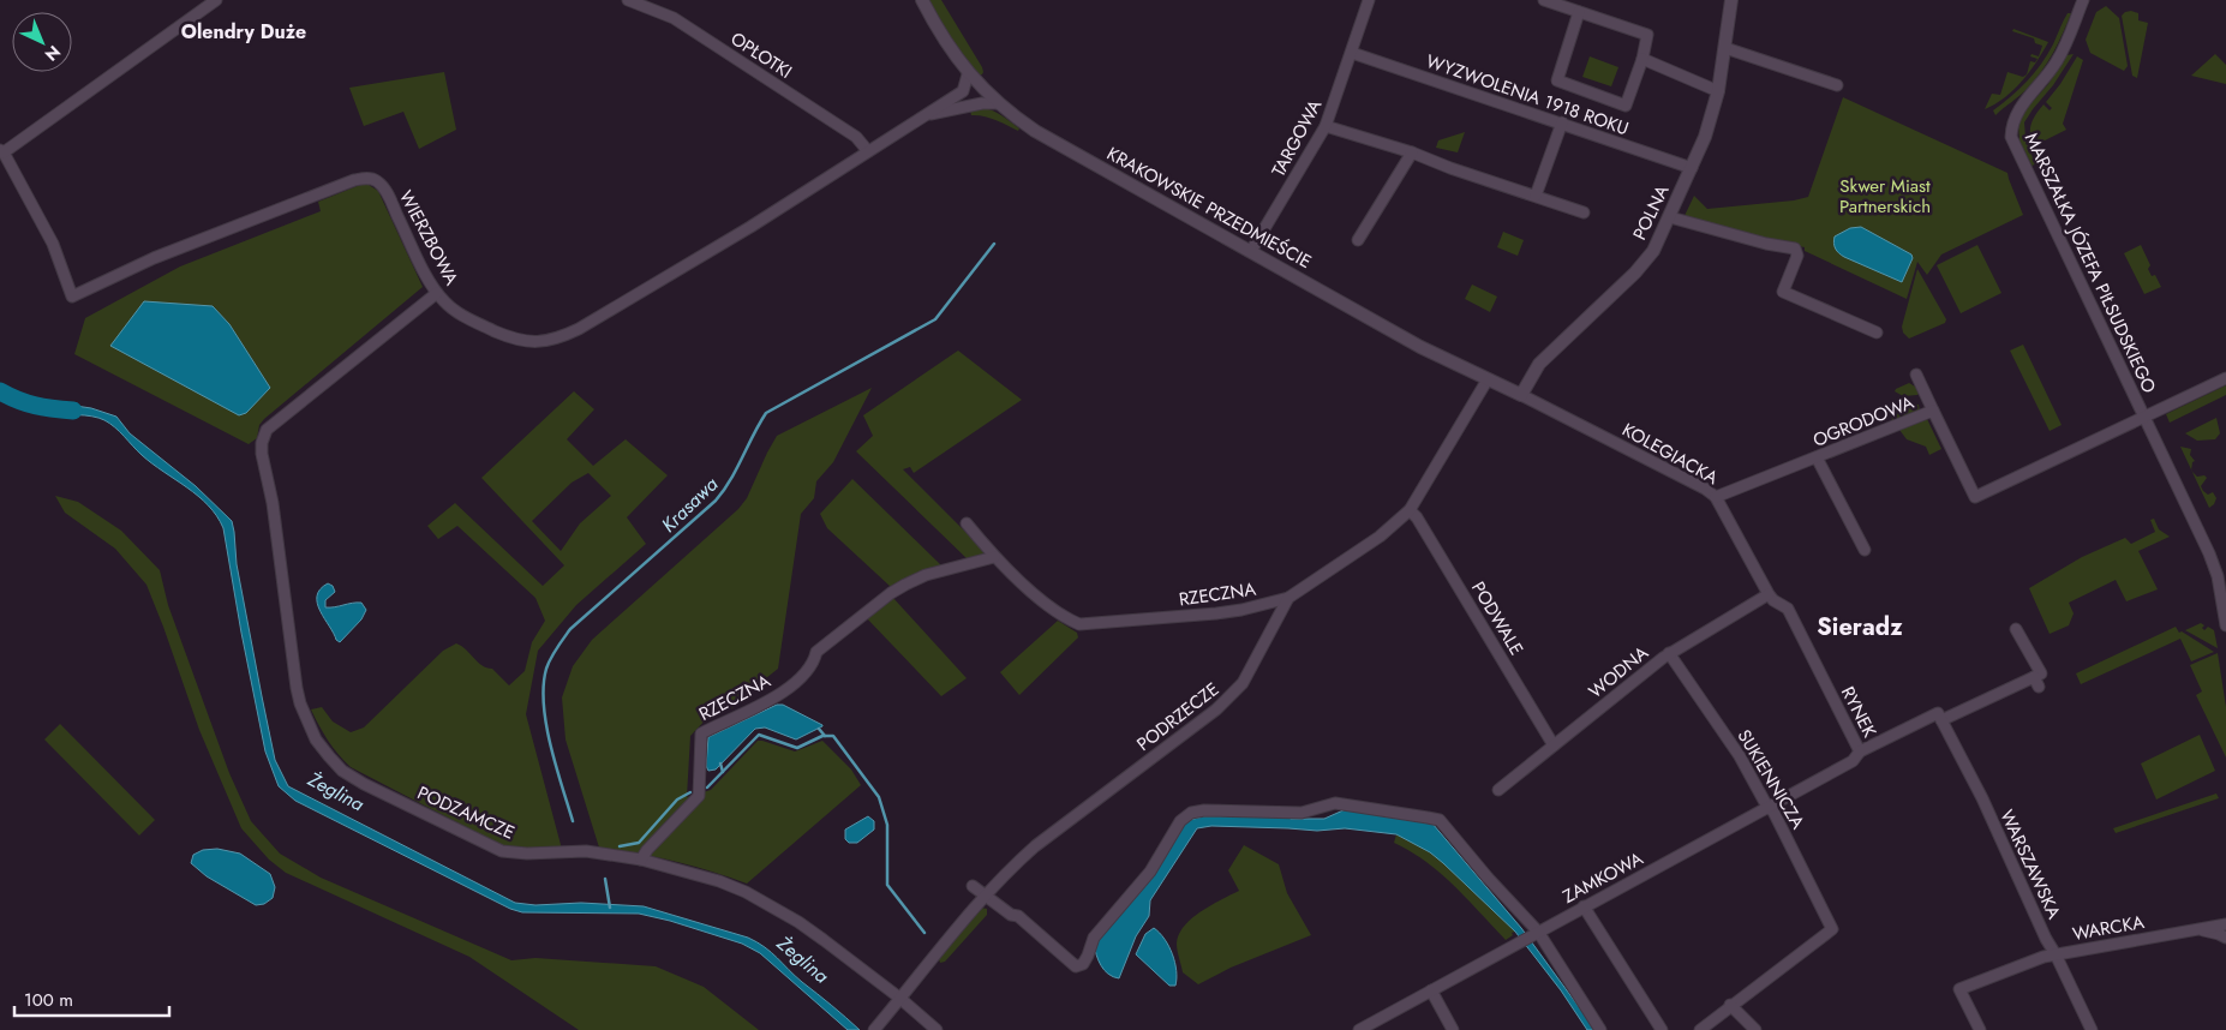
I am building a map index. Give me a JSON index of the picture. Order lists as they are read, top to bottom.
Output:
{
  "streets": {
    "street": [
      "OPŁOTKI",
      "WYZWOLENIA 1918 ROKU",
      "TARGOWA",
      "KRAKOWSKIE PRZEDMIEŚCIE",
      "POLNA",
      "WIERZBOWA",
      "MARSZAŁKA JÓZEFA PIŁSUDSKIEGO",
      "OGRODOWA",
      "KOLEGIACKA",
      "RZECZNA",
      "PODWALE",
      "WODNA",
      "RYNEK",
      "PODRZECZE",
      "SUKIENNICZA",
      "PODZAMCZE",
      "WARSZAWSKA",
      "ZAMKOWA",
      "WARCKA"
    ]
  },
  "crossings": [
    ["OPŁOTKI", "WIERZBOWA"],
    ["WYZWOLENIA 1918 ROKU", "TARGOWA"],
    ["WYZWOLENIA 1918 ROKU", "POLNA"],
    ["TARGOWA", "KRAKOWSKIE PRZEDMIEŚCIE"],
    ["KRAKOWSKIE PRZEDMIEŚCIE", "POLNA"],
    ["KRAKOWSKIE PRZEDMIEŚCIE", "WIERZBOWA"],
    ["KRAKOWSKIE PRZEDMIEŚCIE", "KOLEGIACKA"],
    ["KRAKOWSKIE PRZEDMIEŚCIE", "PODRZECZE"],
    ["POLNA", "KOLEGIACKA"],
    ["WIERZBOWA", "PODZAMCZE"],
    ["MARSZAŁKA JÓZEFA PIŁSUDSKIEGO", "OGRODOWA"],
    ["OGRODOWA", "KOLEGIACKA"],
    ["KOLEGIACKA", "WODNA"],
    ["KOLEGIACKA", "RYNEK"],
    ["RZECZNA", "PODRZECZE"],
    ["RZECZNA", "PODZAMCZE"],
    ["PODWALE", "WODNA"],
    ["PODWALE", "PODRZECZE"],
    ["WODNA", "SUKIENNICZA"],
    ["RYNEK", "WARSZAWSKA"],
    ["RYNEK", "ZAMKOWA"],
    ["PODRZECZE", "PODZAMCZE"],
    ["SUKIENNICZA", "ZAMKOWA"],
    ["WARSZAWSKA", "WARCKA"]
  ],
  "districts": ["Olendry Duże", "Sieradz"],
  "water": ["Krasawa", "Żeglina"],
  "parks": ["Skwer Miast Partnerskich"],
  "scale_bar": "100 m",
  "north": "bottom right"
}
